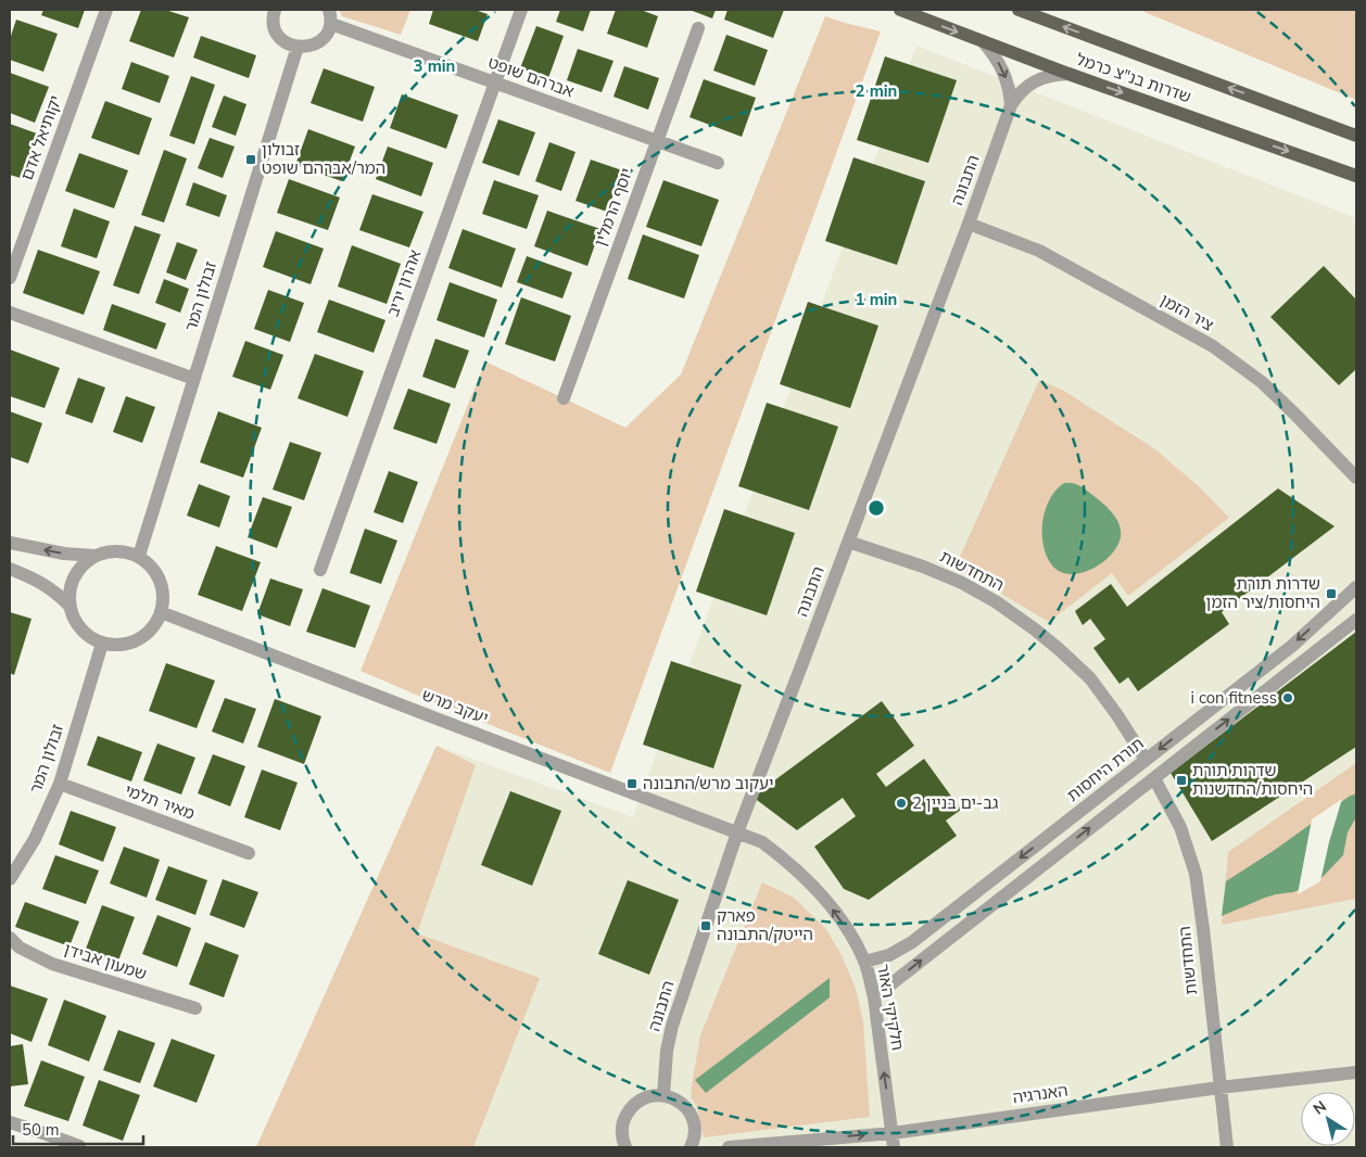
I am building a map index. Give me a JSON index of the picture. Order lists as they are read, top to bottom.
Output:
{
  "streets": {
    "main road": ["שדרות בנ\"צ כרמל"],
    "street": [
      "אברהם שופט",
      "יקותיאל אדם",
      "התבונה",
      "יוסף הרמלין",
      "אהרון יריב",
      "זבולון המר",
      "ציר הזמן",
      "התחדשות",
      "יעקב מרש",
      "תורת היחסות",
      "מאיר תלמי",
      "שמעון אבידן",
      "חלקיקי האור",
      "האנרגיה"
    ]
  },
  "crossings": [
    ["אברהם שופט", "יוסף הרמלין"],
    ["אברהם שופט", "אהרון יריב"],
    ["שדרות בנ\"צ כרמל", "התבונה"],
    ["התבונה", "ציר הזמן"],
    ["התבונה", "התחדשות"],
    ["התבונה", "יעקב מרש"],
    ["התבונה", "חלקיקי האור"],
    ["זבולון המר", "יעקב מרש"],
    ["זבולון המר", "מאיר תלמי"],
    ["התחדשות", "תורת היחסות"],
    ["התחדשות", "האנרגיה"],
    ["יעקב מרש", "חלקיקי האור"],
    ["תורת היחסות", "חלקיקי האור"],
    ["חלקיקי האור", "האנרגיה"]
  ],
  "one_way": ["חלקיקי האור"],
  "places": {
    "transit": [
      "זבולון המר/אברהם שופט",
      "שדרות תורת היחסות/ציר הזמן",
      "שדרות תורת היחסות/החדשנות",
      "יעקוב מרש/התבונה",
      "פארק הייטק/התבונה"
    ],
    "other": ["i con fitness", "גב-ים בניין 2"]
  },
  "scale_bar": "50 m",
  "north": "top left",
  "rings": ["3 min", "2 min", "1 min"]
}
